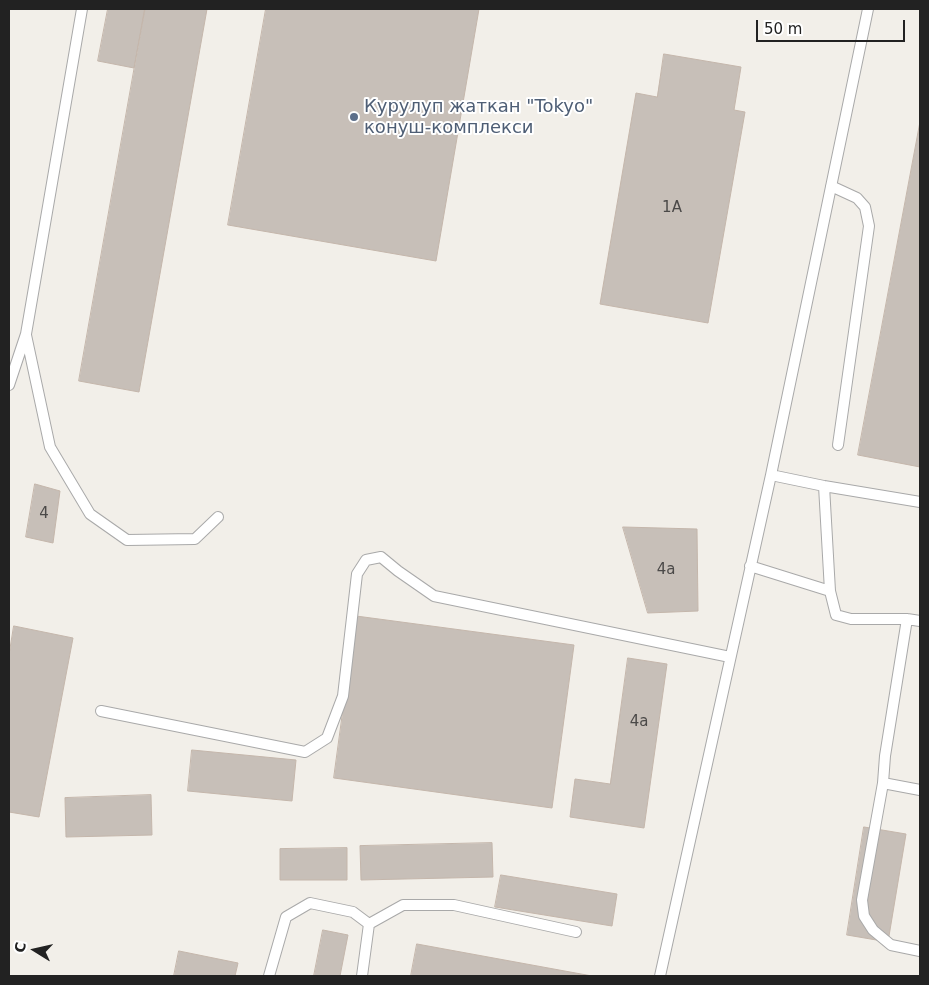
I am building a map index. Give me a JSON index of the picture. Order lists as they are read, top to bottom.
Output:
{
  "places": ["Курулуп жаткан \"Tokyo\" конуш-комплекси"],
  "house_numbers": [
    "1А",
    "4",
    "4а",
    "4а"
  ],
  "scale_bar": "50 m",
  "north": "left"
}
